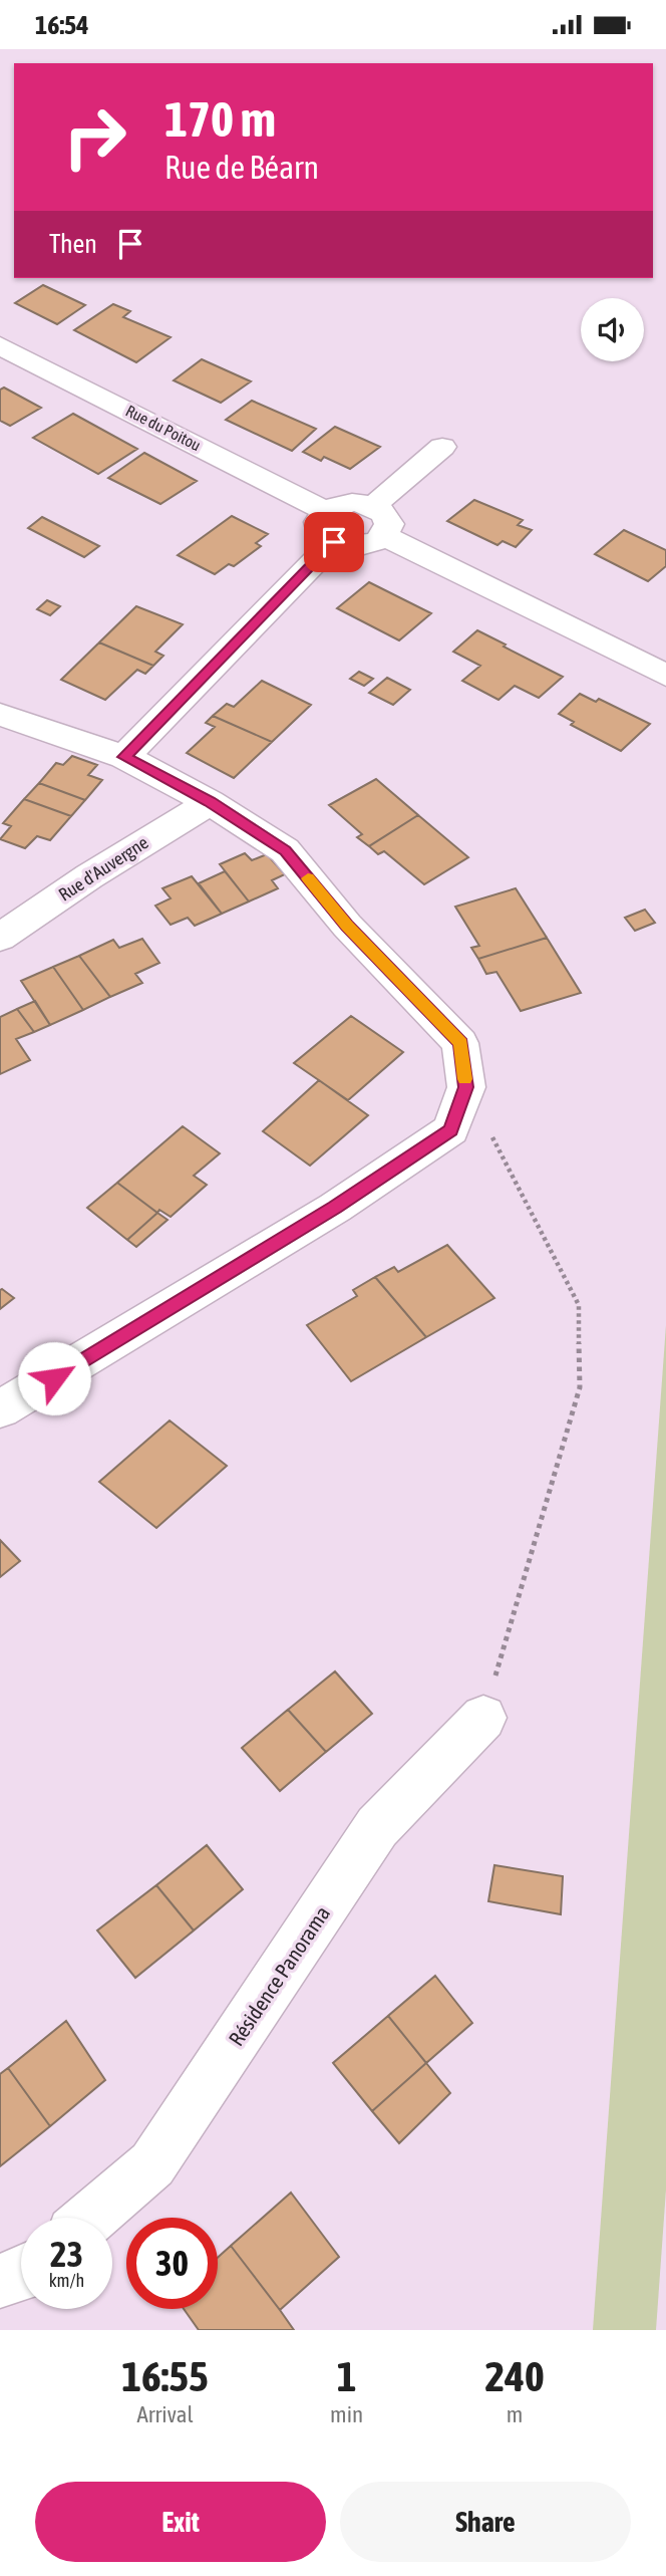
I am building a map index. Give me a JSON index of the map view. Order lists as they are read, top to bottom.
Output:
{
  "streets": {
    "street": ["Rue du Poitou", "Rue d'Auvergne", "Résidence Panorama"]
  },
  "page": {
    "status": "16:54",
    "turn": ["170 m", "Rue de Béarn"],
    "then": "Then",
    "speed": "23 km/h",
    "limit": "30",
    "eta": [
      "16:55",
      "Arrival",
      "1",
      "min",
      "240",
      "m"
    ],
    "buttons": ["Exit", "Share"]
  }
}
